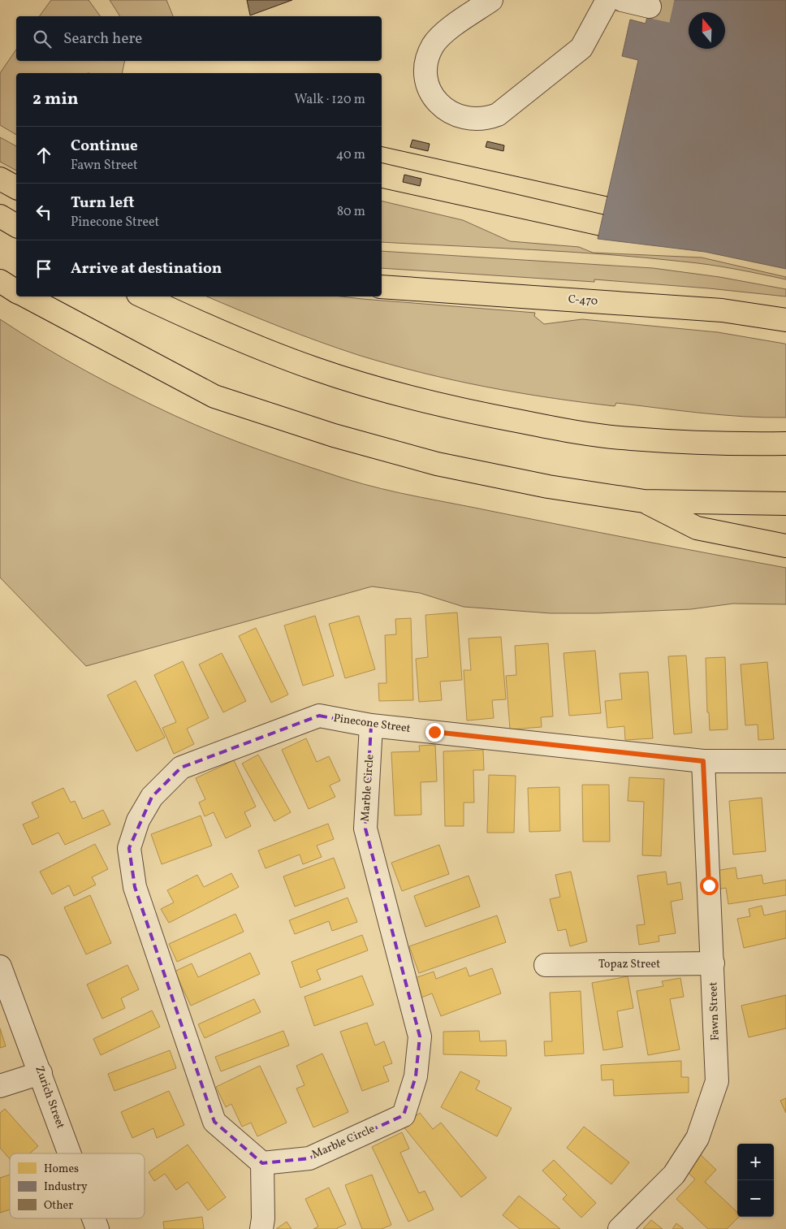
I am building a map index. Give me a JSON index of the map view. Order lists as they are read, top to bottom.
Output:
{
  "streets": {
    "highway": ["C-470"],
    "street": [
      "Pinecone Street",
      "Marble Circle",
      "Topaz Street",
      "Fawn Street",
      "Zurich Street"
    ]
  },
  "crossings": [
    ["Pinecone Street", "Marble Circle"],
    ["Pinecone Street", "Fawn Street"],
    ["Topaz Street", "Fawn Street"]
  ],
  "legend": ["Homes", "Industry", "Other"],
  "north": "top",
  "page": {
    "search": "Search here",
    "heading": ["2 min", "Walk · 120 m"],
    "list": [
      ["Continue", "Fawn Street", "40 m"],
      ["Turn left", "Pinecone Street", "80 m"],
      "Arrive at destination"
    ],
    "map_buttons": ["+", "−"]
  }
}
